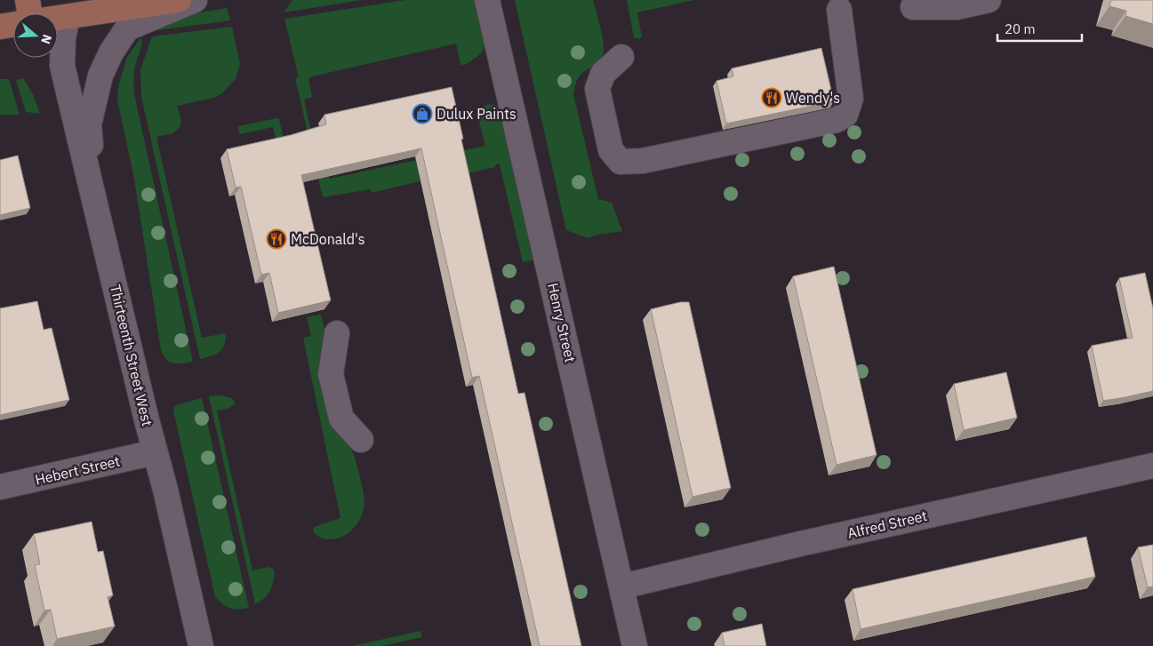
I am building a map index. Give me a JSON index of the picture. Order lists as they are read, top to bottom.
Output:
{
  "streets": {
    "street": [
      "Henry Street",
      "Thirteenth Street West",
      "Hebert Street",
      "Alfred Street"
    ]
  },
  "crossings": [
    ["Henry Street", "Alfred Street"],
    ["Thirteenth Street West", "Hebert Street"]
  ],
  "places": {
    "restaurant": ["Wendy's", "McDonald's"],
    "shop": ["Dulux Paints"]
  },
  "scale_bar": "20 m",
  "north": "right"
}
